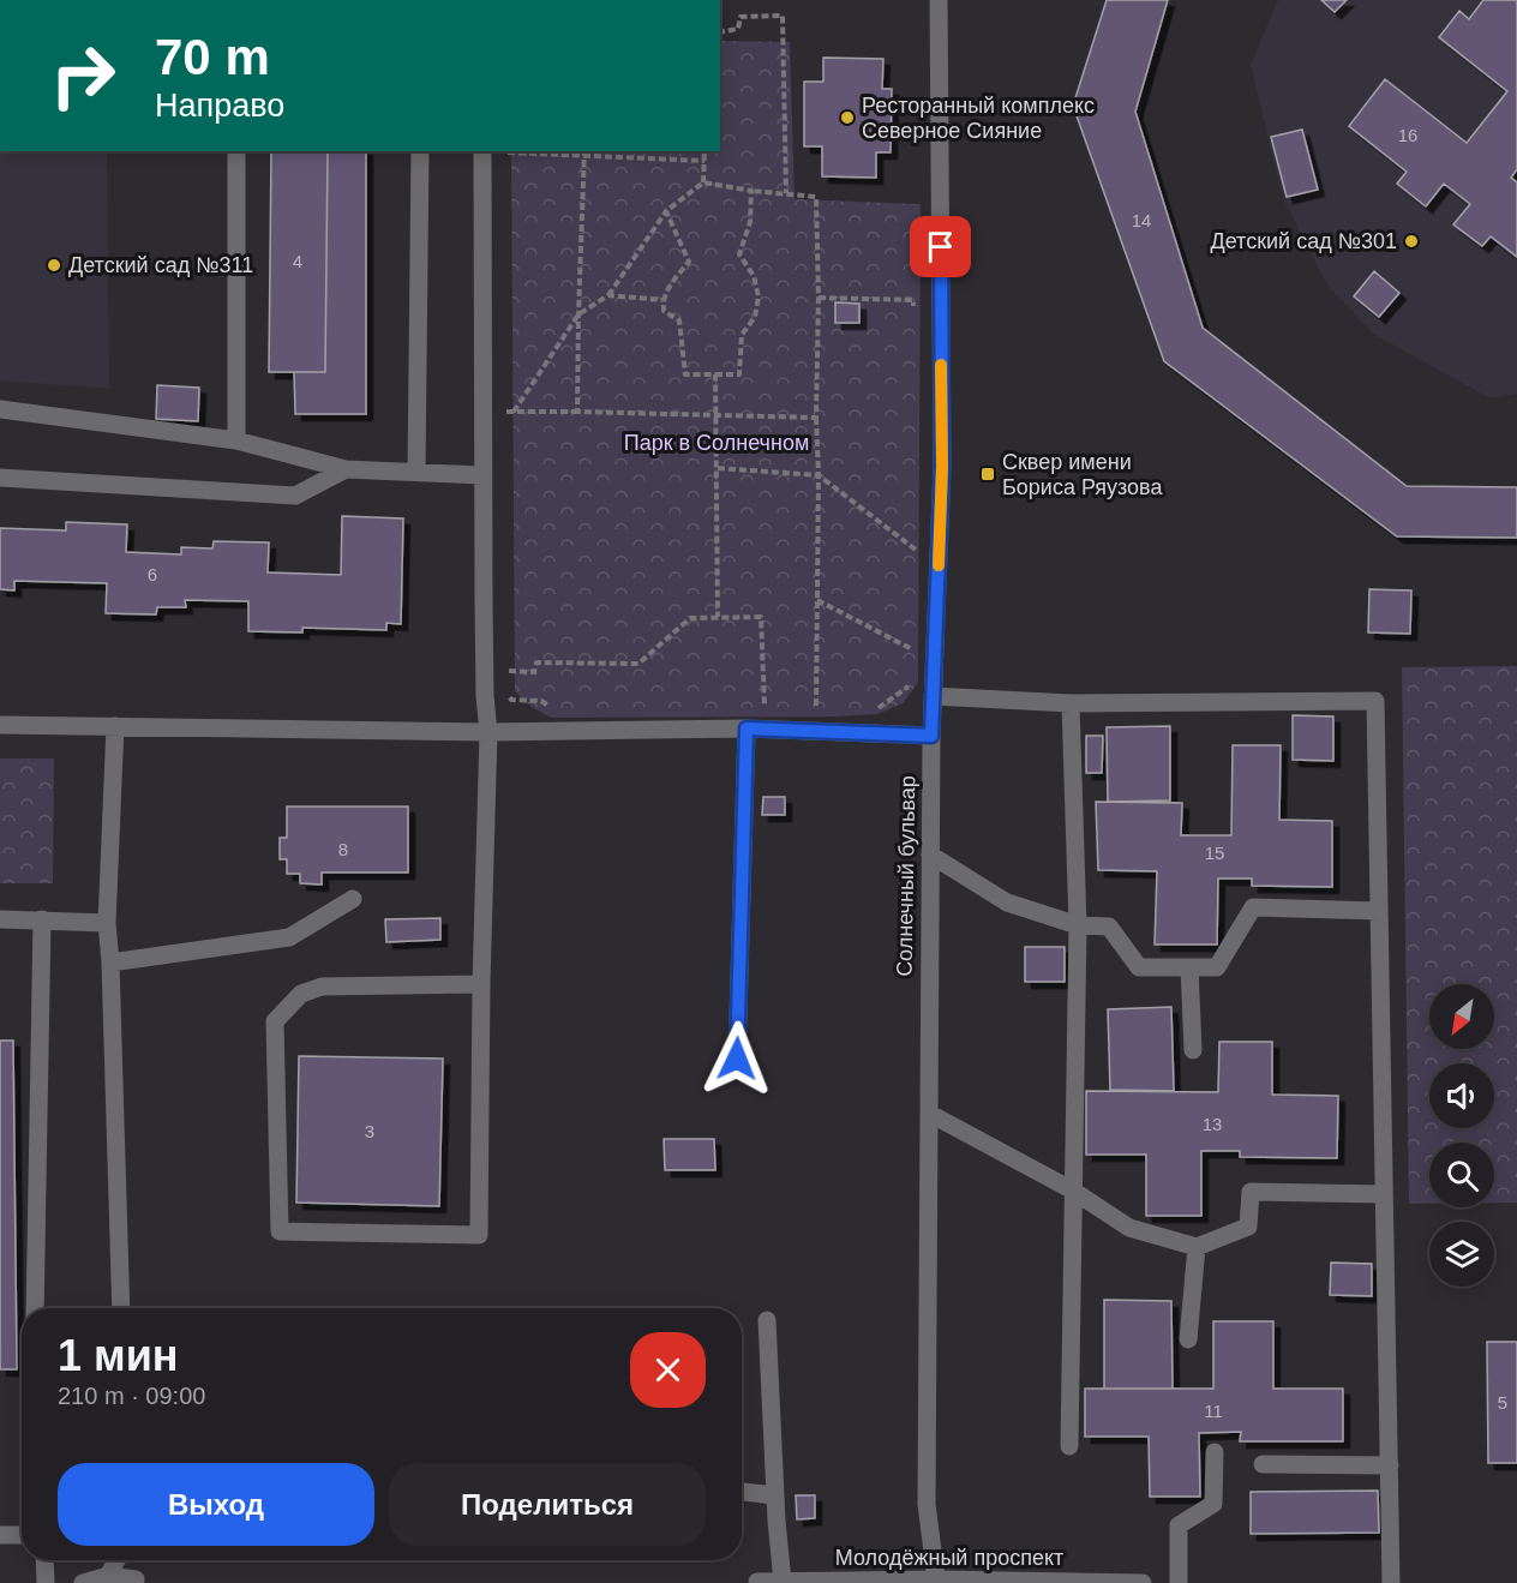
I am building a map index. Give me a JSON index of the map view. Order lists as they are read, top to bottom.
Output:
{
  "streets": {
    "street": ["Солнечный бульвар", "Молодёжный проспект"]
  },
  "crossings": [
    ["Солнечный бульвар", "Молодёжный проспект"]
  ],
  "parks": ["Парк в Солнечном"],
  "places": {
    "other": ["Ресторанный комплекс Северное Сияние", "Детский сад №301", "Детский сад №311"],
    "transit": ["Сквер имени Бориса Ряузова"]
  },
  "house_numbers": [
    "16",
    "14",
    "4",
    "6",
    "8",
    "15",
    "13",
    "3",
    "5",
    "11"
  ],
  "north": "bottom left",
  "page": {
    "turn": ["70 m", "Направо"],
    "heading": ["1 мин", "210 m · 09:00"],
    "buttons": ["Выход", "Поделиться"]
  }
}
